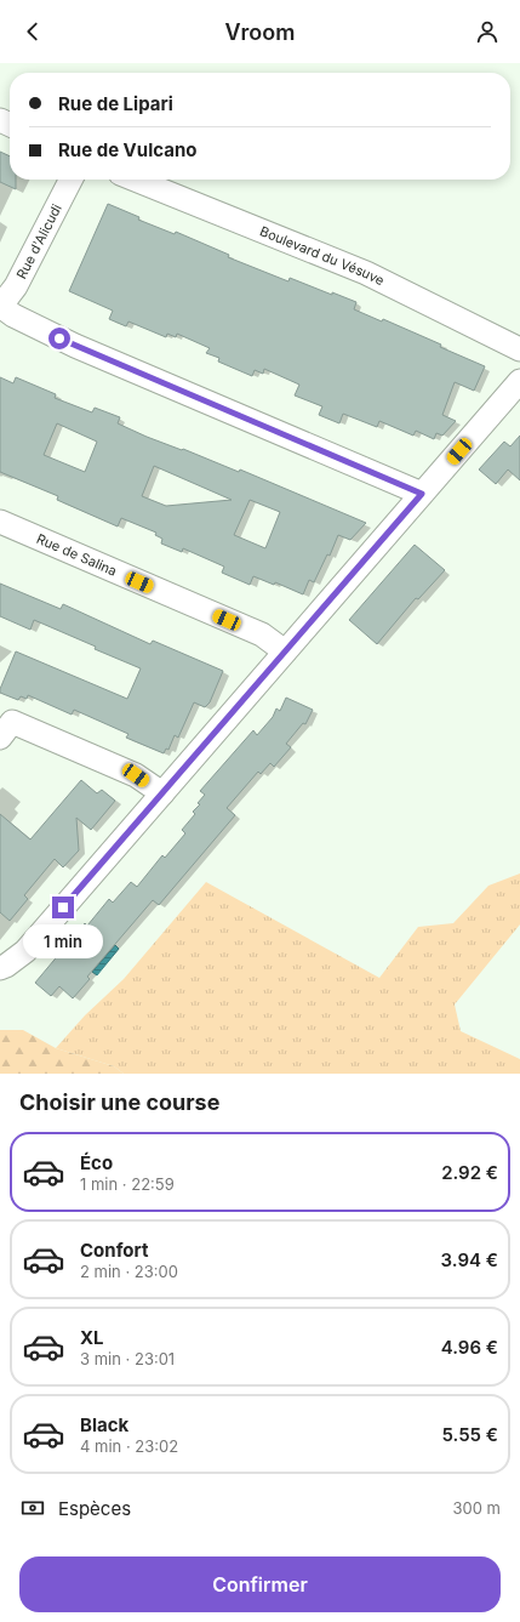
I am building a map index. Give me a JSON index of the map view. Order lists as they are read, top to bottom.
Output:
{
  "streets": {
    "street": ["Rue d'Alicudi", "Boulevard du Vésuve", "Rue de Salina"]
  },
  "page": {
    "header": "Vroom",
    "banner": ["Rue de Lipari", "Rue de Vulcano"],
    "bubble": "1 min",
    "heading": "Choisir une course",
    "list": [
      {
        "name": "Éco",
        "note": "1 min · 22:59",
        "value": "2.92 €"
      },
      {
        "name": "Confort",
        "note": "2 min · 23:00",
        "value": "3.94 €"
      },
      {
        "name": "XL",
        "note": "3 min · 23:01",
        "value": "4.96 €"
      },
      {
        "name": "Black",
        "note": "4 min · 23:02",
        "value": "5.55 €"
      }
    ],
    "pay": ["Espèces", "300 m"],
    "buttons": "Confirmer"
  }
}
